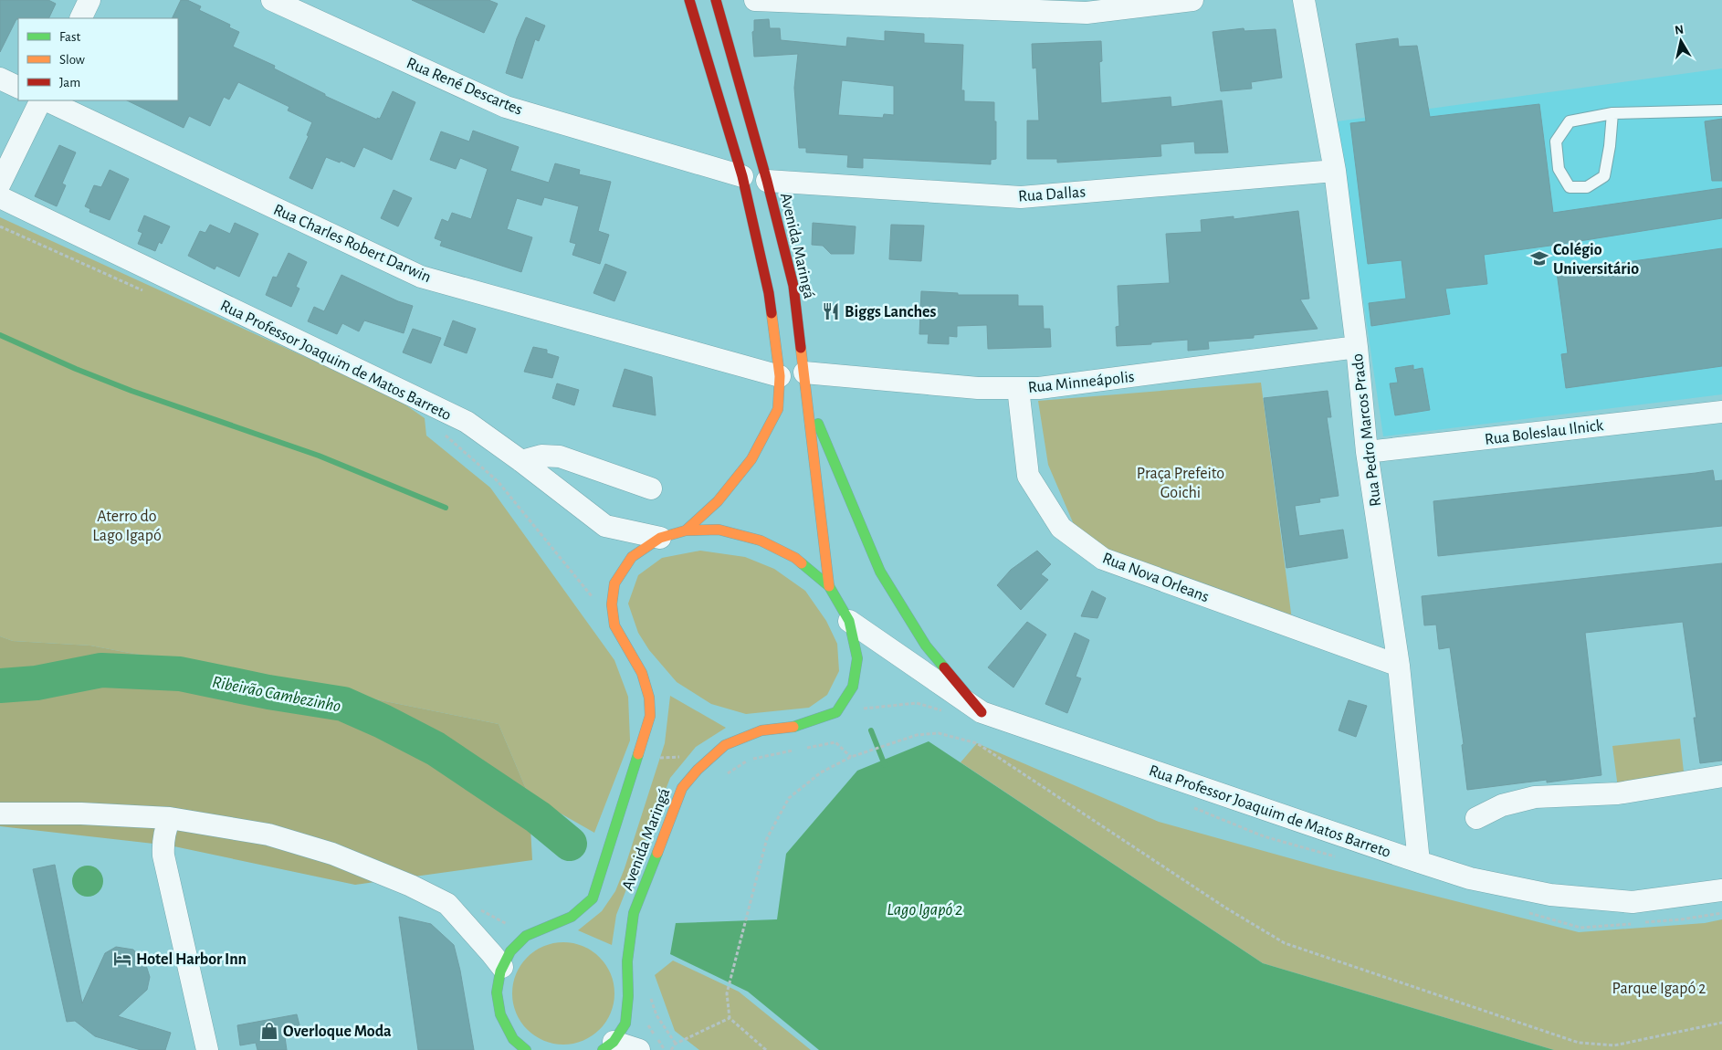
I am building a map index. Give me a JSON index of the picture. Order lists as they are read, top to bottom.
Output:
{
  "streets": {
    "main road": ["Avenida Maringá"],
    "street": [
      "Rua René Descartes",
      "Rua Dallas",
      "Rua Charles Robert Darwin",
      "Rua Professor Joaquim de Matos Barreto",
      "Rua Minneápolis",
      "Rua Pedro Marcos Prado",
      "Rua Boleslau Ilnick",
      "Rua Nova Orleans"
    ]
  },
  "crossings": [
    ["Rua René Descartes", "Avenida Maringá"],
    ["Rua Dallas", "Avenida Maringá"],
    ["Rua Dallas", "Rua Pedro Marcos Prado"],
    ["Rua Charles Robert Darwin", "Avenida Maringá"],
    ["Avenida Maringá", "Rua Professor Joaquim de Matos Barreto"],
    ["Avenida Maringá", "Rua Minneápolis"],
    ["Rua Professor Joaquim de Matos Barreto", "Rua Pedro Marcos Prado"],
    ["Rua Minneápolis", "Rua Pedro Marcos Prado"],
    ["Rua Minneápolis", "Rua Nova Orleans"],
    ["Rua Pedro Marcos Prado", "Rua Boleslau Ilnick"],
    ["Rua Pedro Marcos Prado", "Rua Nova Orleans"]
  ],
  "water": ["Ribeirão Cambezinho", "Lago Igapó 2"],
  "parks": ["Praça Prefeito Goichi", "Aterro do Lago Igapó", "Parque Igapó 2"],
  "places": {
    "school or university": ["Colégio Universitário"],
    "restaurant": ["Biggs Lanches"],
    "hotel": ["Hotel Harbor Inn"],
    "shop": ["Overloque Moda"]
  },
  "legend": ["Fast", "Slow", "Jam"],
  "north": "top"
}
